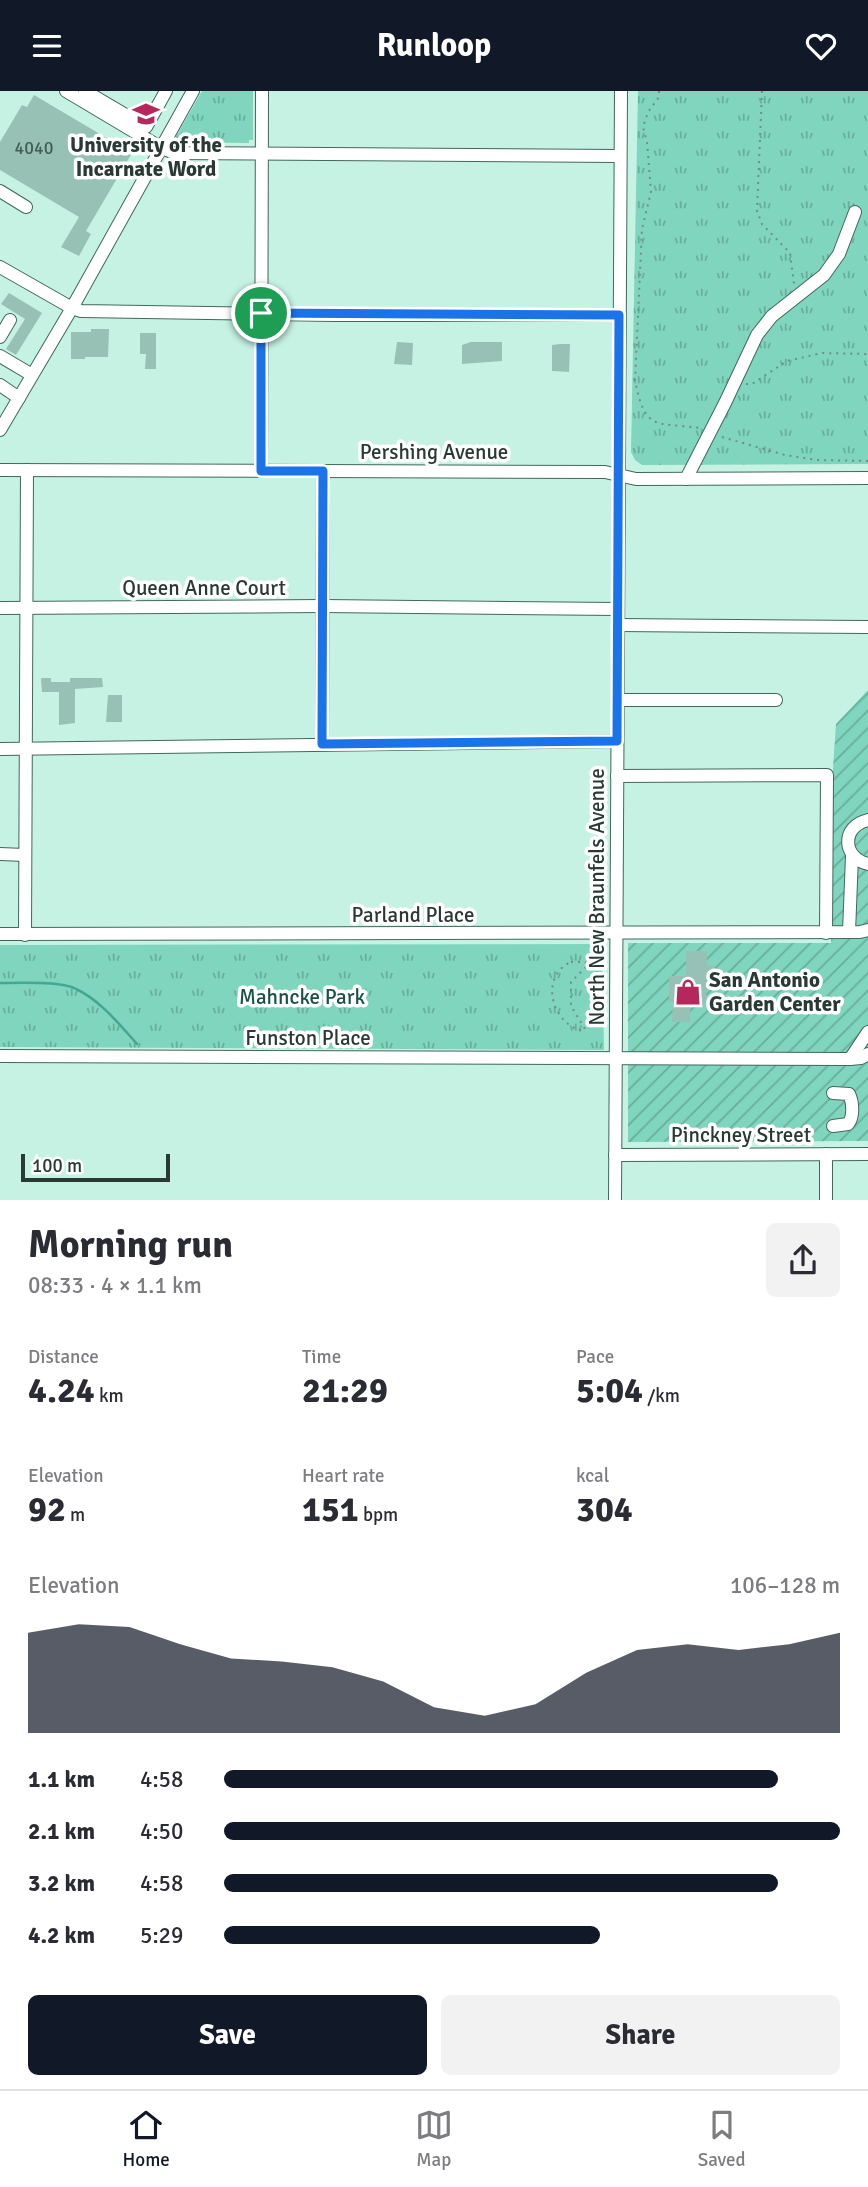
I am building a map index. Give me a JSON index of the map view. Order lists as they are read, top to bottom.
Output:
{
  "streets": {
    "street": [
      "Pershing Avenue",
      "Queen Anne Court",
      "North New Braunfels Avenue",
      "Parland Place",
      "Funston Place",
      "Pinckney Street"
    ]
  },
  "crossings": [
    ["Pershing Avenue", "North New Braunfels Avenue"],
    ["Queen Anne Court", "North New Braunfels Avenue"],
    ["North New Braunfels Avenue", "Parland Place"],
    ["North New Braunfels Avenue", "Funston Place"],
    ["North New Braunfels Avenue", "Pinckney Street"]
  ],
  "parks": ["Mahncke Park"],
  "places": {
    "school or university": ["University of the Incarnate Word"],
    "shop": ["San Antonio Garden Center"]
  },
  "house_numbers": ["4040"],
  "scale_bar": "100 m",
  "page": {
    "header": "Runloop",
    "scale": "100 m",
    "heading": ["Morning run", "08:33 · 4 × 1.1 km"],
    "stats": [
      ["Distance", "4.24 km"],
      ["Time", "21:29"],
      ["Pace", "5:04 /km"],
      ["Elevation", "92 m"],
      ["Heart rate", "151 bpm"],
      ["kcal", "304"]
    ],
    "chart": ["Elevation", "106–128 m"],
    "list": [
      {
        "name": "1.1 km",
        "note": "4:58"
      },
      {
        "name": "2.1 km",
        "note": "4:50"
      },
      {
        "name": "3.2 km",
        "note": "4:58"
      },
      {
        "name": "4.2 km",
        "note": "5:29"
      }
    ],
    "buttons": ["Save", "Share"],
    "tabs": ["Home", "Map", "Saved"]
  }
}
